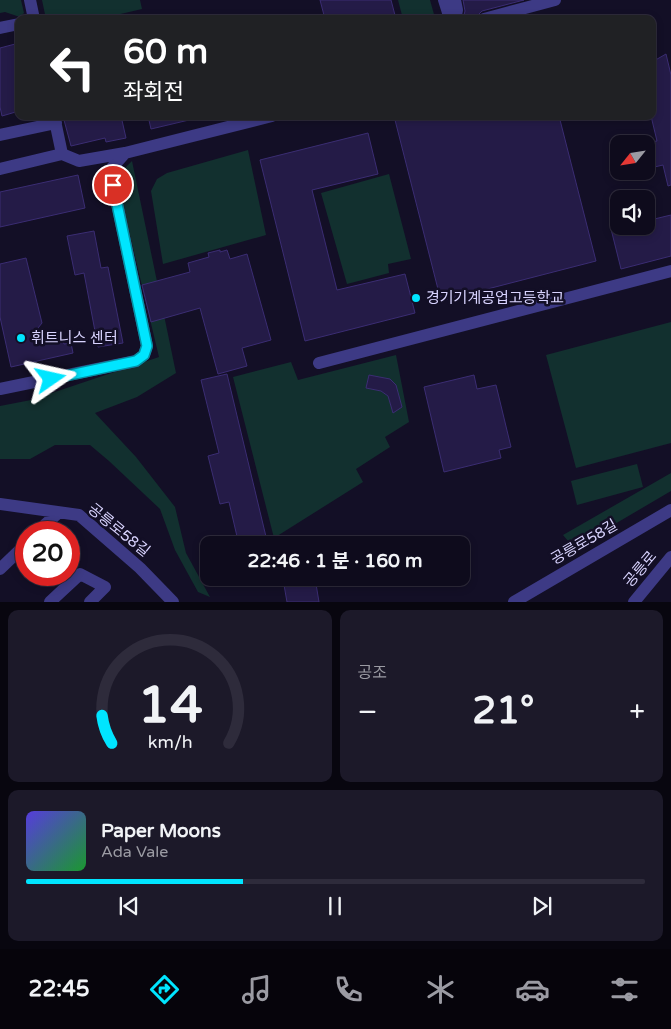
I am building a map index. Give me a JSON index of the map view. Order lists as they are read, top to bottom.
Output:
{
  "streets": {
    "street": ["공릉로58길", "공릉로"]
  },
  "places": ["경기기계공업고등학교", "휘트니스 센터"],
  "north": "bottom left",
  "page": {
    "turn": ["60 m", "좌회전"],
    "limit": "20",
    "trip": "22:46 · 1 분 · 160 m",
    "tile": "공조",
    "heat": ["−", "21°", "+"],
    "song": ["Paper Moons", "Ada Vale"],
    "tabs": "22:45",
    "gauge": ["14", "km/h"]
  }
}
